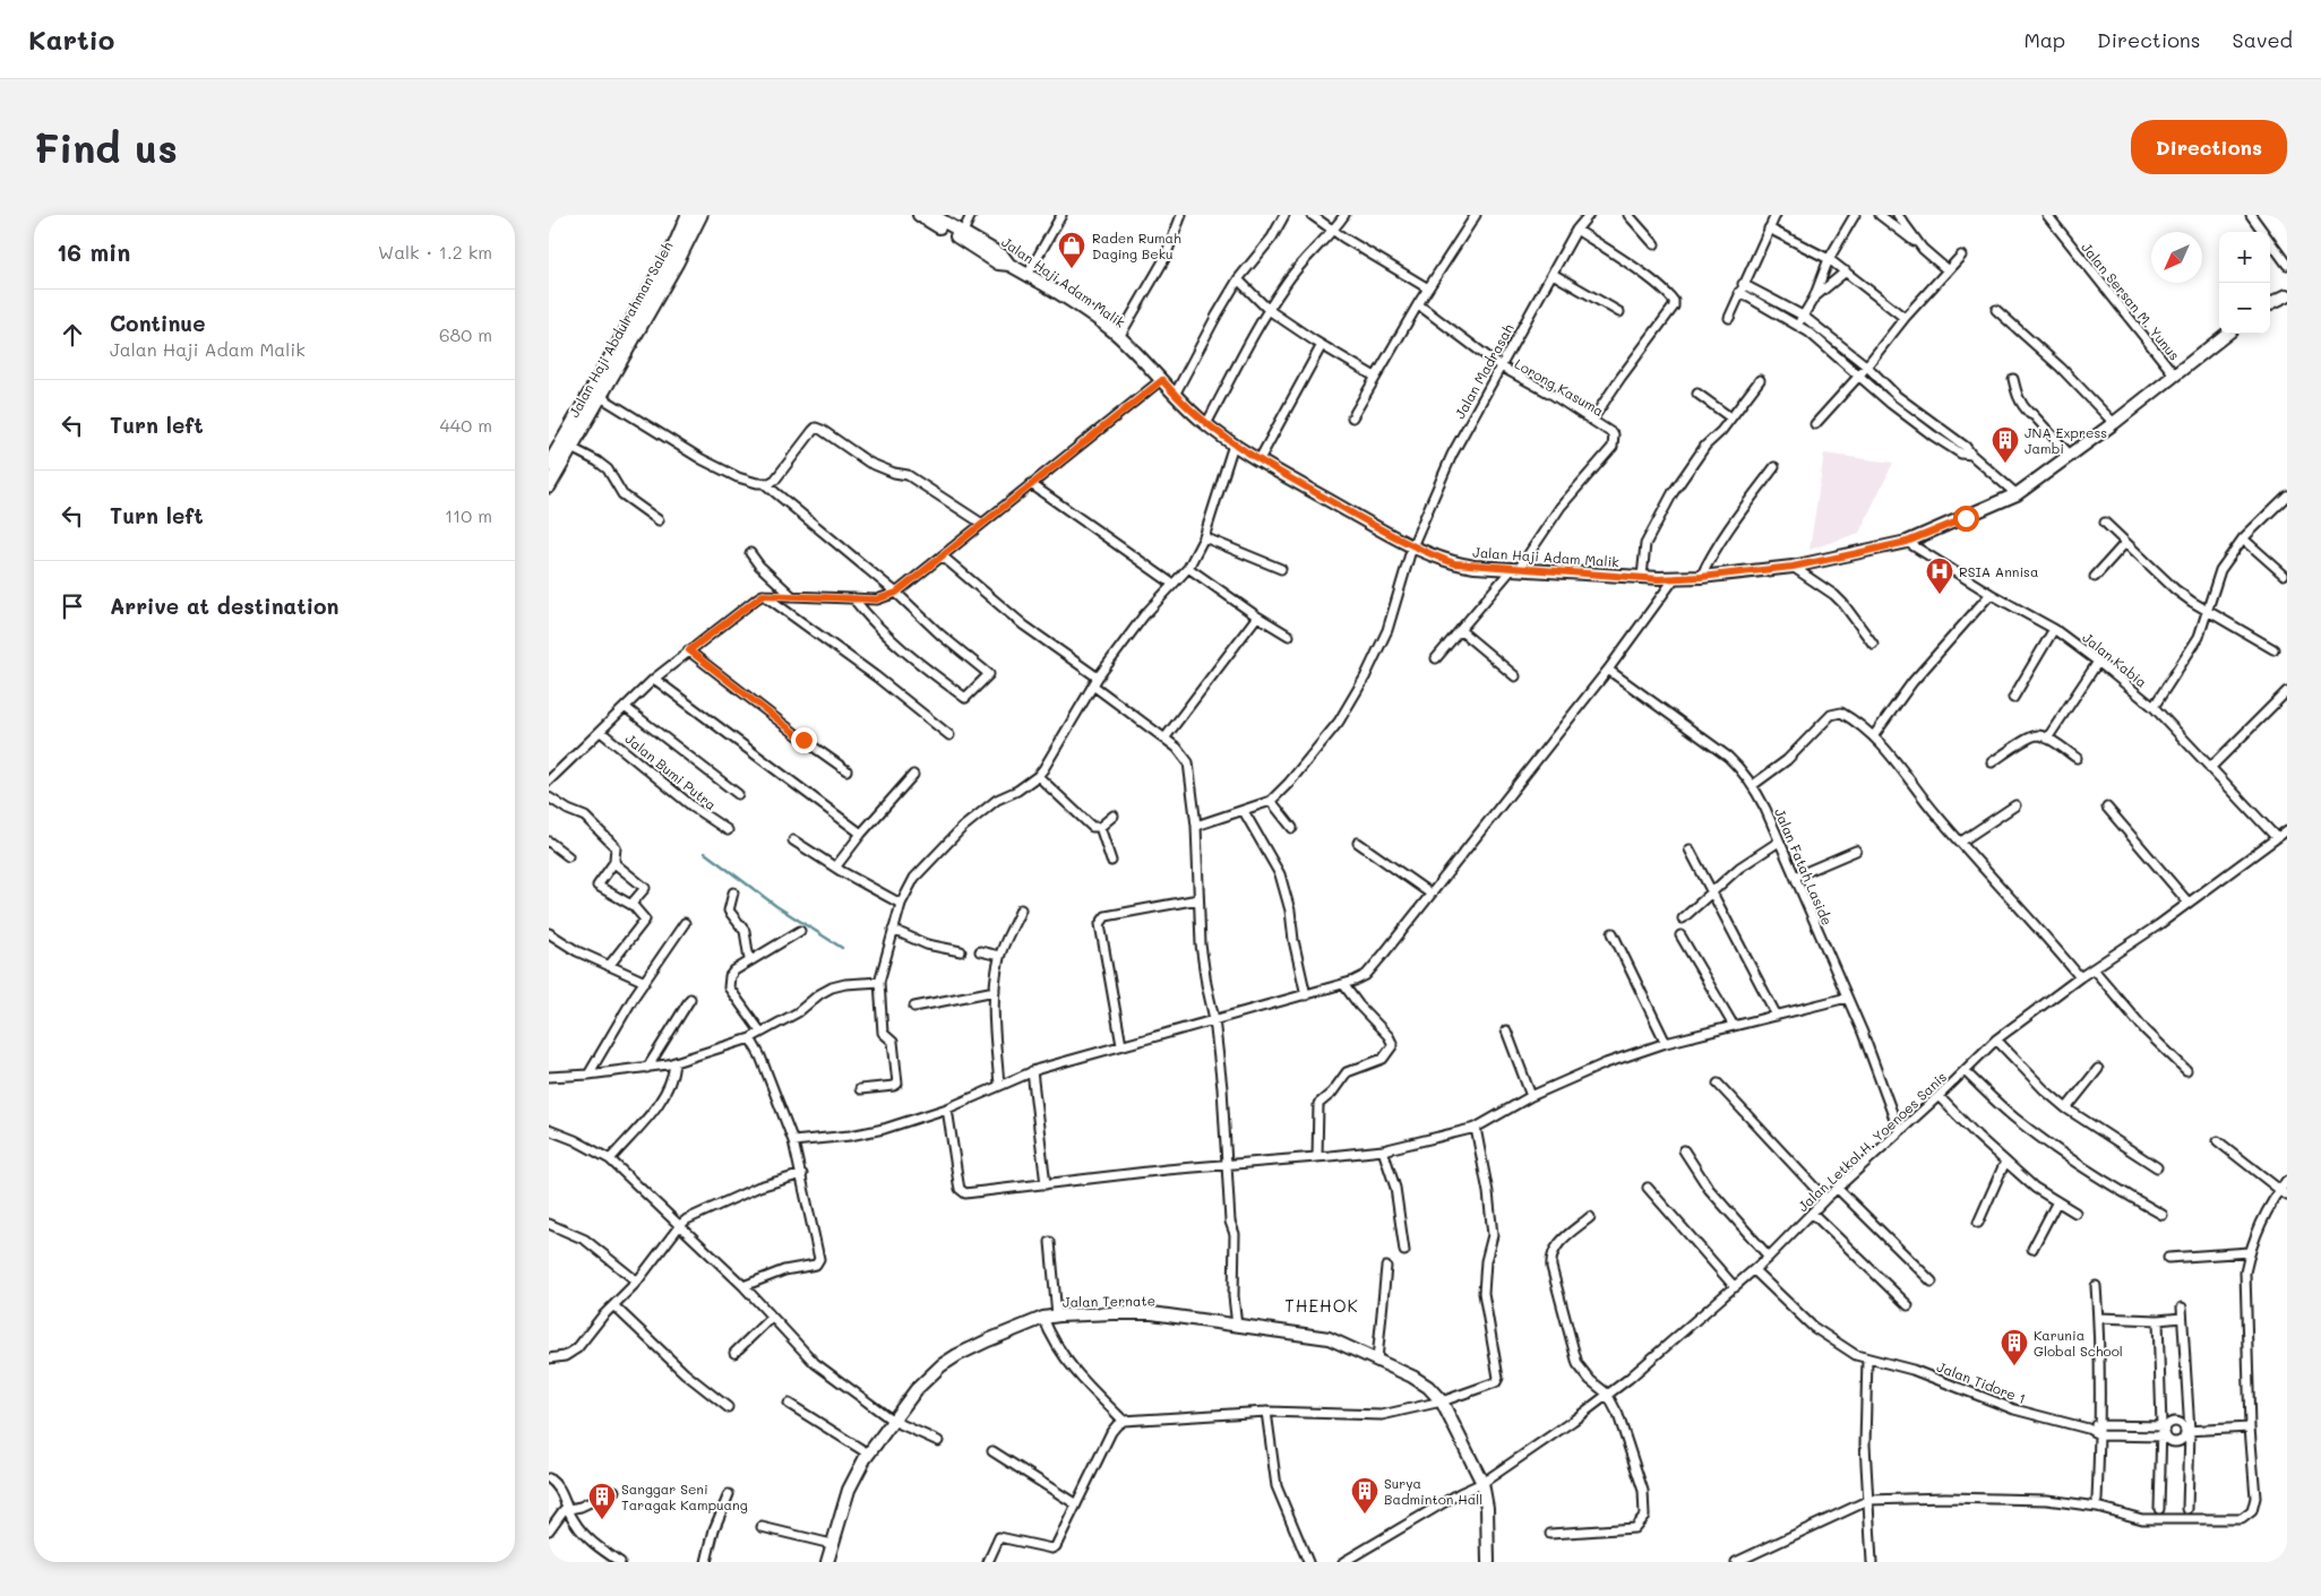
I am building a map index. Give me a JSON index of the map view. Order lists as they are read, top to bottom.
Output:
{
  "streets": {
    "main road": ["Jalan Haji Adam Malik", "Jalan Haji Abdulrahman Saleh", "Jalan Ternate"],
    "street": [
      "Jalan Sersan M. Yunus",
      "Jalan Madrasah",
      "Lorong Kasuma",
      "Jalan Kabia",
      "Jalan Bumi Putra",
      "Jalan Fatah Laside",
      "Jalan Letkol H. Yoenoes Sanis",
      "Jalan Tidore 1"
    ]
  },
  "crossings": [
    ["Jalan Haji Adam Malik", "Jalan Sersan M. Yunus"],
    ["Jalan Haji Adam Malik", "Jalan Madrasah"],
    ["Jalan Haji Adam Malik", "Lorong Kasuma"],
    ["Jalan Haji Adam Malik", "Jalan Kabia"],
    ["Jalan Madrasah", "Lorong Kasuma"],
    ["Jalan Kabia", "Jalan Letkol H. Yoenoes Sanis"],
    ["Jalan Fatah Laside", "Jalan Letkol H. Yoenoes Sanis"],
    ["Jalan Letkol H. Yoenoes Sanis", "Jalan Ternate"],
    ["Jalan Letkol H. Yoenoes Sanis", "Jalan Tidore 1"]
  ],
  "districts": ["THEHOK"],
  "places": {
    "shop": ["Raden Rumah Daging Beku"],
    "building": [
      "JNA Express Jambi",
      "Karunia Global School",
      "Surya Badminton Hall",
      "Sanggar Seni Taragak Kampuang"
    ],
    "hospital": ["RSIA Annisa"]
  },
  "north": "bottom left",
  "page": {
    "header": "Kartio",
    "nav": ["Map", "Directions", "Saved"],
    "buttons": "Directions",
    "title": "Find us",
    "heading": ["16 min", "Walk · 1.2 km"],
    "map_buttons": ["+", "−"],
    "list": [
      ["Continue", "Jalan Haji Adam Malik", "680 m"],
      ["Turn left", "440 m"],
      ["Turn left", "110 m"],
      "Arrive at destination"
    ]
  }
}
